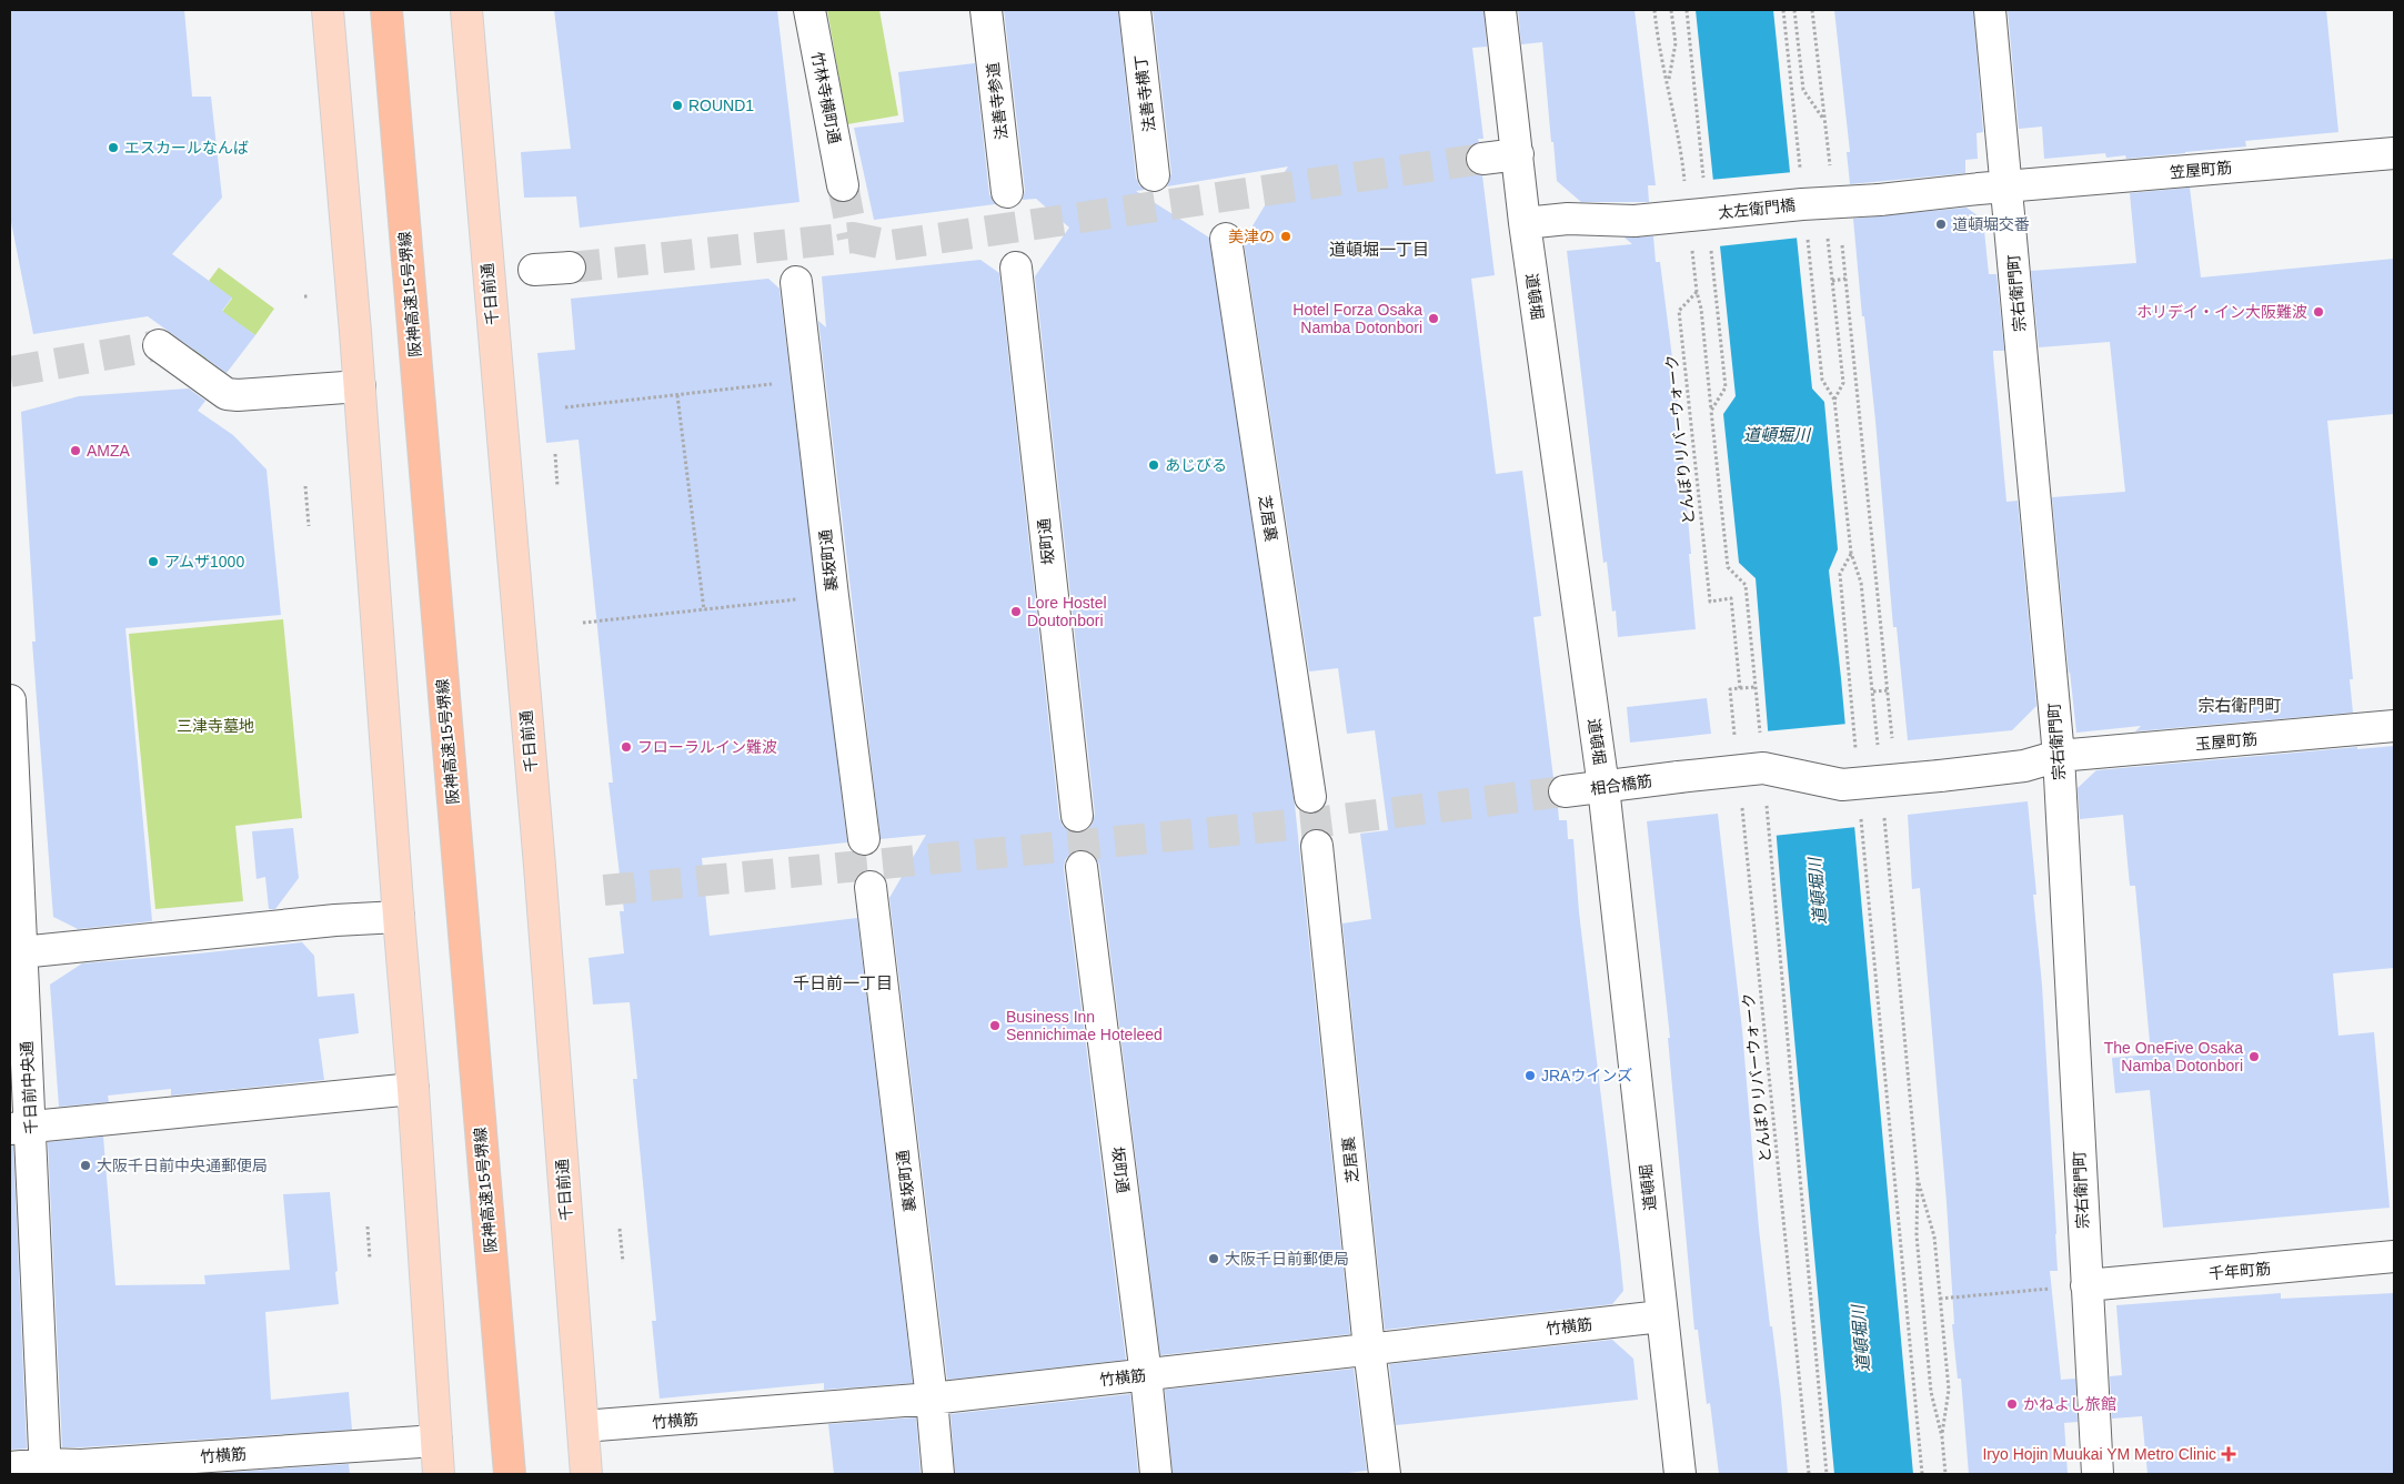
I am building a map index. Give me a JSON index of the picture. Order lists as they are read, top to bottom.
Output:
{
  "streets": {
    "highway": ["阪神高速15号堺線"],
    "main road": ["千日前通"],
    "street": [
      "法善寺横丁",
      "竹林寺横町通",
      "法善寺参道",
      "笠屋町筋",
      "太左衛門橋",
      "宗右衛門町",
      "道頓堀",
      "芝居裏",
      "坂町通",
      "裏坂町通",
      "玉屋町筋",
      "相合橋筋",
      "千日前中央通",
      "千年町筋",
      "竹横筋"
    ],
    "path": ["とんぼりリバーウォーク"]
  },
  "crossings": [
    ["笠屋町筋", "太左衛門橋"],
    ["笠屋町筋", "宗右衛門町"],
    ["太左衛門橋", "道頓堀"],
    ["宗右衛門町", "玉屋町筋"],
    ["宗右衛門町", "千年町筋"],
    ["千日前通", "竹横筋"],
    ["道頓堀", "相合橋筋"],
    ["道頓堀", "竹横筋"],
    ["芝居裏", "竹横筋"],
    ["坂町通", "竹横筋"],
    ["裏坂町通", "竹横筋"],
    ["玉屋町筋", "相合橋筋"],
    ["千日前中央通", "竹横筋"]
  ],
  "districts": ["道頓堀一丁目", "宗右衛門町", "千日前一丁目"],
  "water": ["道頓堀川"],
  "parks": ["三津寺墓地"],
  "places": {
    "other": [
      "ROUND1",
      "エスカールなんば",
      "道頓堀交番",
      "美津の",
      "ホリデイ・イン大阪難波",
      "Hotel Forza Osaka Namba Dotonbori",
      "AMZA",
      "あじびる",
      "アムザ1000",
      "Lore Hostel Doutonbori",
      "フローラルイン難波",
      "Business Inn Sennichimae Hoteleed",
      "The OneFive Osaka Namba Dotonbori",
      "JRAウインズ",
      "大阪千日前中央通郵便局",
      "大阪千日前郵便局",
      "かねよし旅館"
    ],
    "health": ["Iryo Hojin Muukai YM Metro Clinic"]
  }
}
